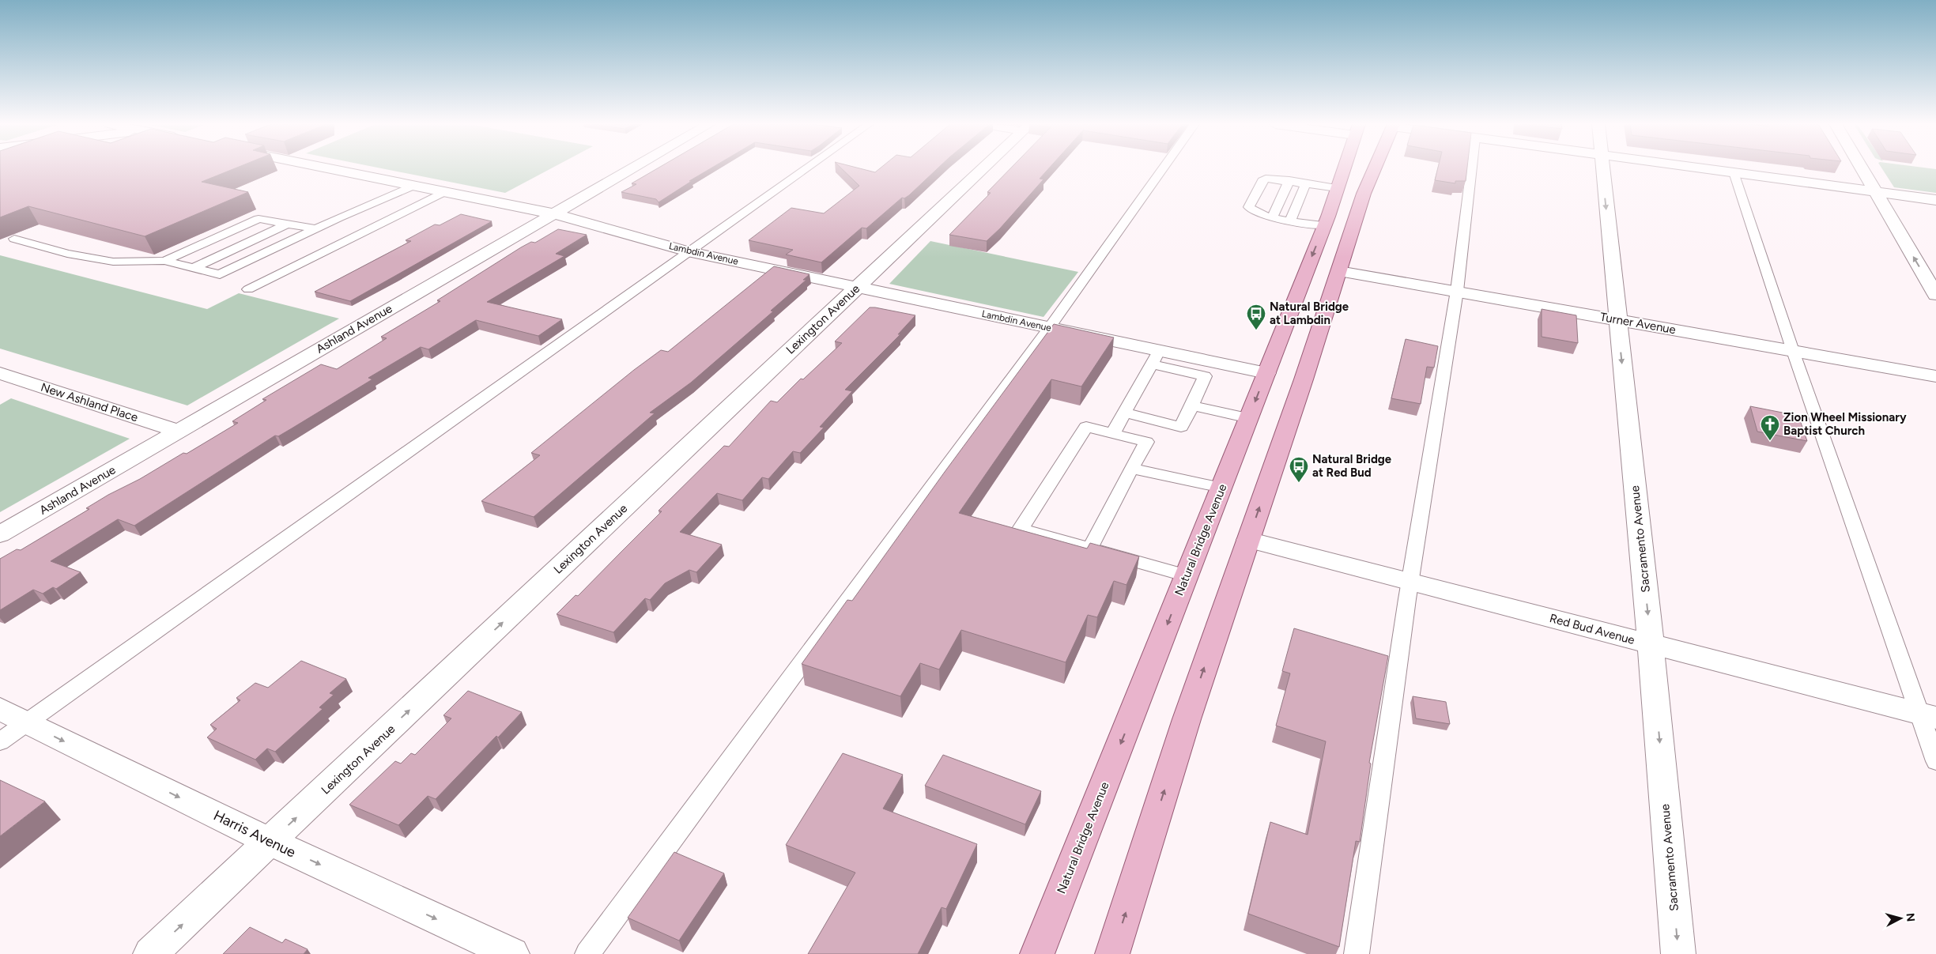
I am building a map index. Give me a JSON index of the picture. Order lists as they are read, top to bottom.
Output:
{
  "streets": {
    "main road": ["Natural Bridge Avenue"],
    "street": [
      "Lambdin Avenue",
      "Lexington Avenue",
      "Turner Avenue",
      "Ashland Avenue",
      "New Ashland Place",
      "Sacramento Avenue",
      "Red Bud Avenue",
      "Harris Avenue"
    ]
  },
  "crossings": [
    ["Lambdin Avenue", "Lexington Avenue"],
    ["Lambdin Avenue", "Ashland Avenue"],
    ["Lambdin Avenue", "Natural Bridge Avenue"],
    ["Lexington Avenue", "Harris Avenue"],
    ["Turner Avenue", "Sacramento Avenue"],
    ["Ashland Avenue", "New Ashland Place"],
    ["Sacramento Avenue", "Red Bud Avenue"]
  ],
  "one_way": ["Lexington Avenue", "Sacramento Avenue", "Harris Avenue"],
  "places": {
    "bus stop": ["Natural Bridge at Lambdin", "Natural Bridge at Red Bud"],
    "church": ["Zion Wheel Missionary Baptist Church"]
  },
  "north": "right"
}
